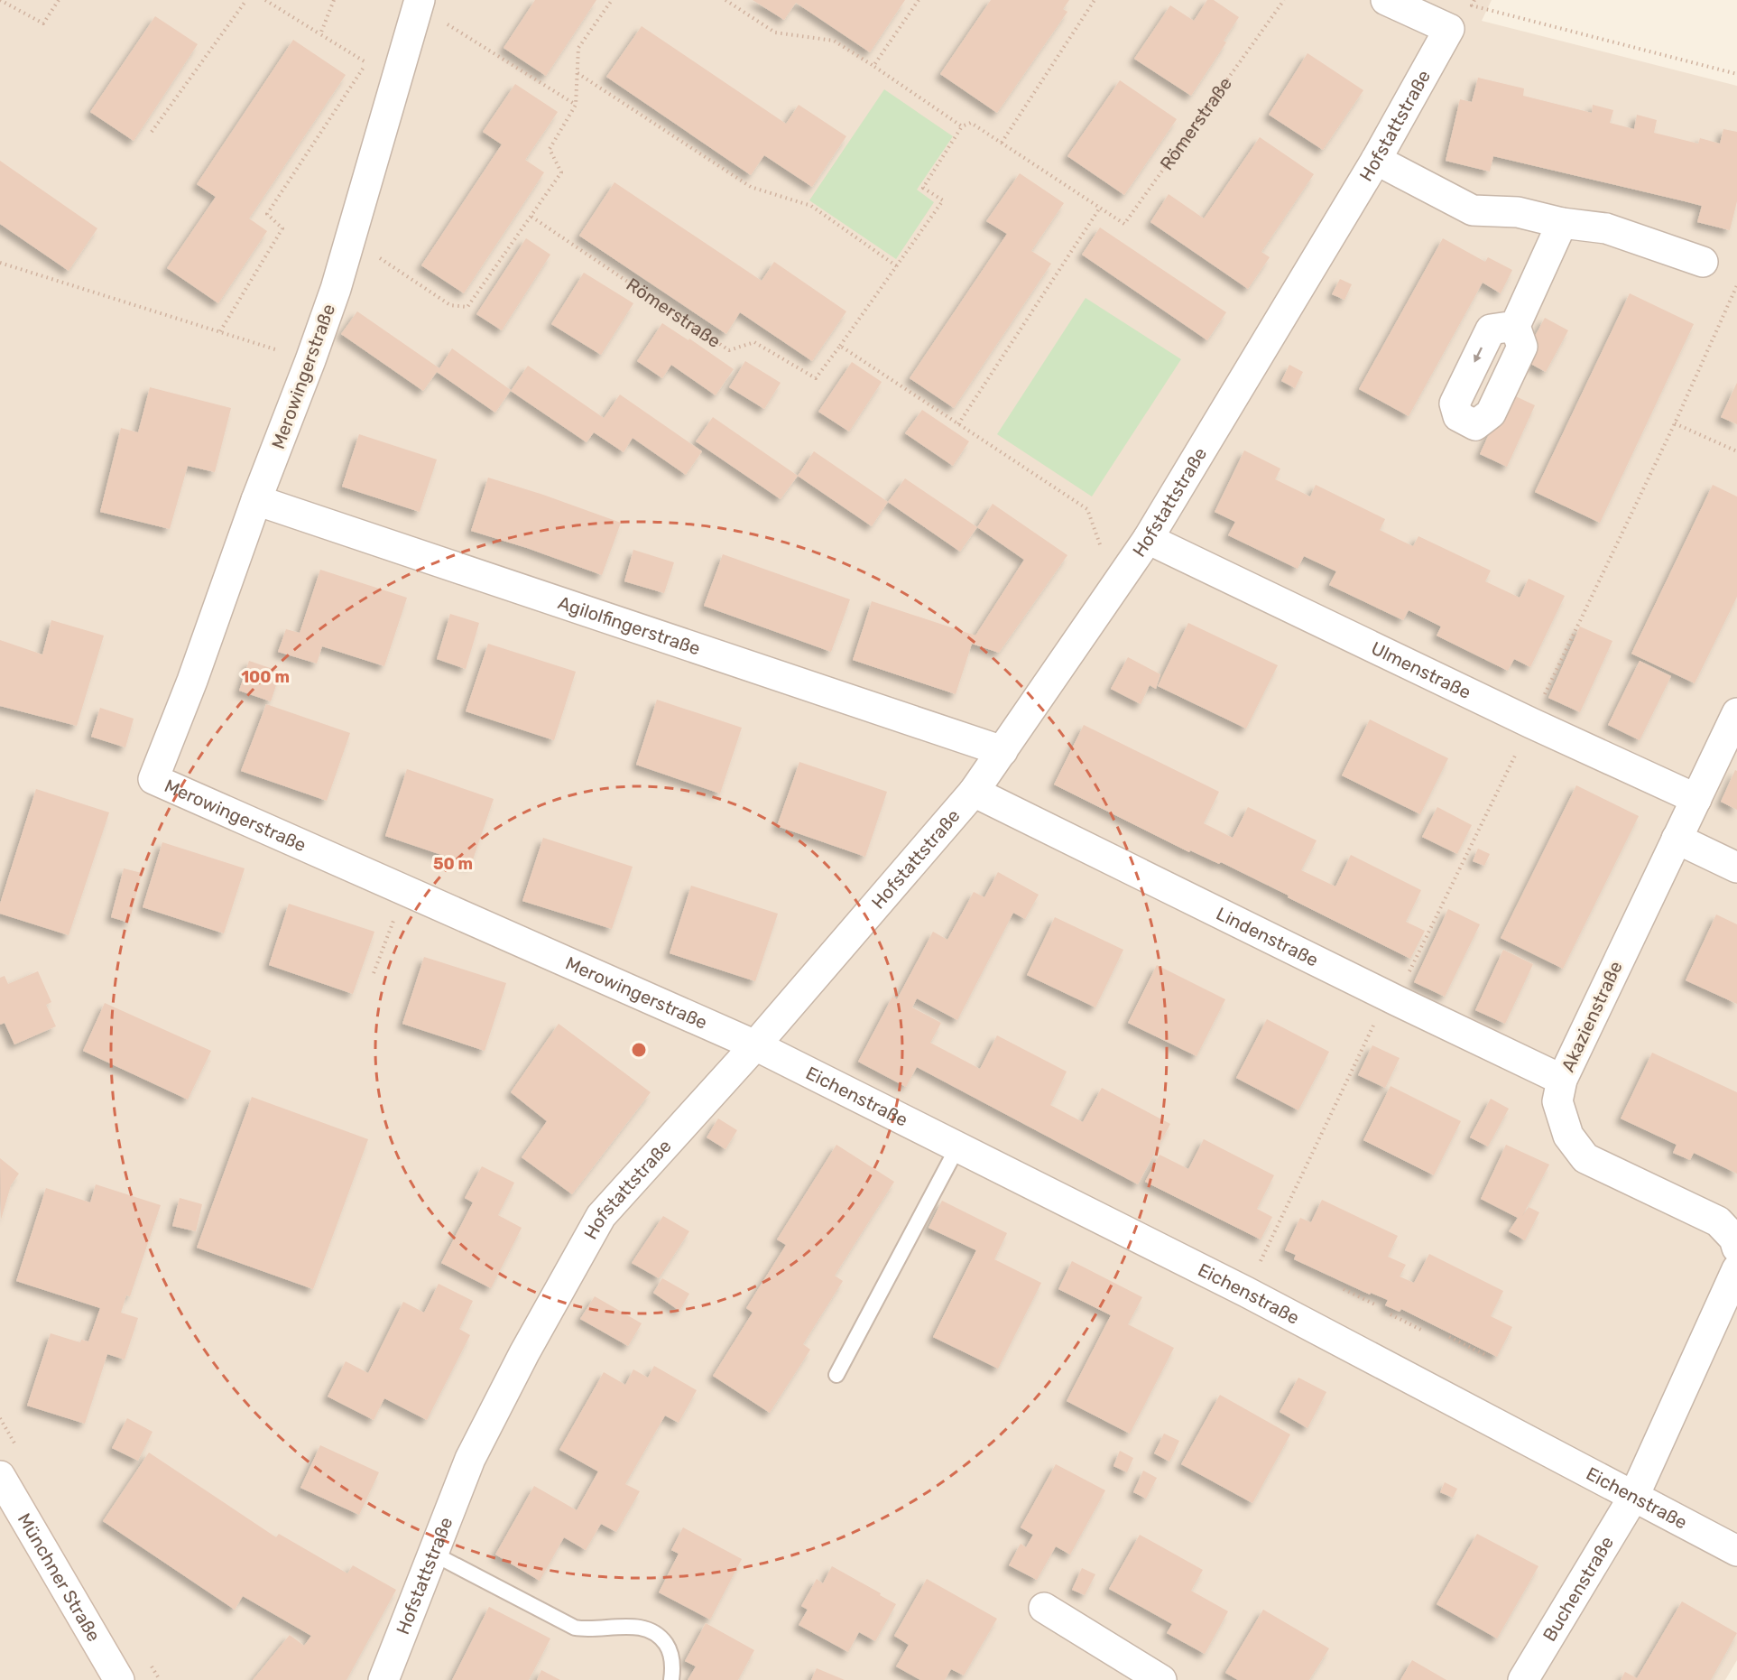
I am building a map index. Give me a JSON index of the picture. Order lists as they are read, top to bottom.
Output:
{
  "streets": {
    "street": [
      "Hofstattstraße",
      "Merowingerstraße",
      "Agilolfingerstraße",
      "Ulmenstraße",
      "Lindenstraße",
      "Akazienstraße",
      "Eichenstraße",
      "Münchner Straße",
      "Buchenstraße"
    ],
    "path": ["Römerstraße"]
  },
  "crossings": [
    ["Hofstattstraße", "Merowingerstraße"],
    ["Hofstattstraße", "Agilolfingerstraße"],
    ["Hofstattstraße", "Ulmenstraße"],
    ["Hofstattstraße", "Lindenstraße"],
    ["Hofstattstraße", "Eichenstraße"],
    ["Merowingerstraße", "Agilolfingerstraße"],
    ["Merowingerstraße", "Eichenstraße"],
    ["Ulmenstraße", "Akazienstraße"],
    ["Lindenstraße", "Akazienstraße"],
    ["Eichenstraße", "Buchenstraße"]
  ],
  "rings": ["100 m", "50 m"]
}
